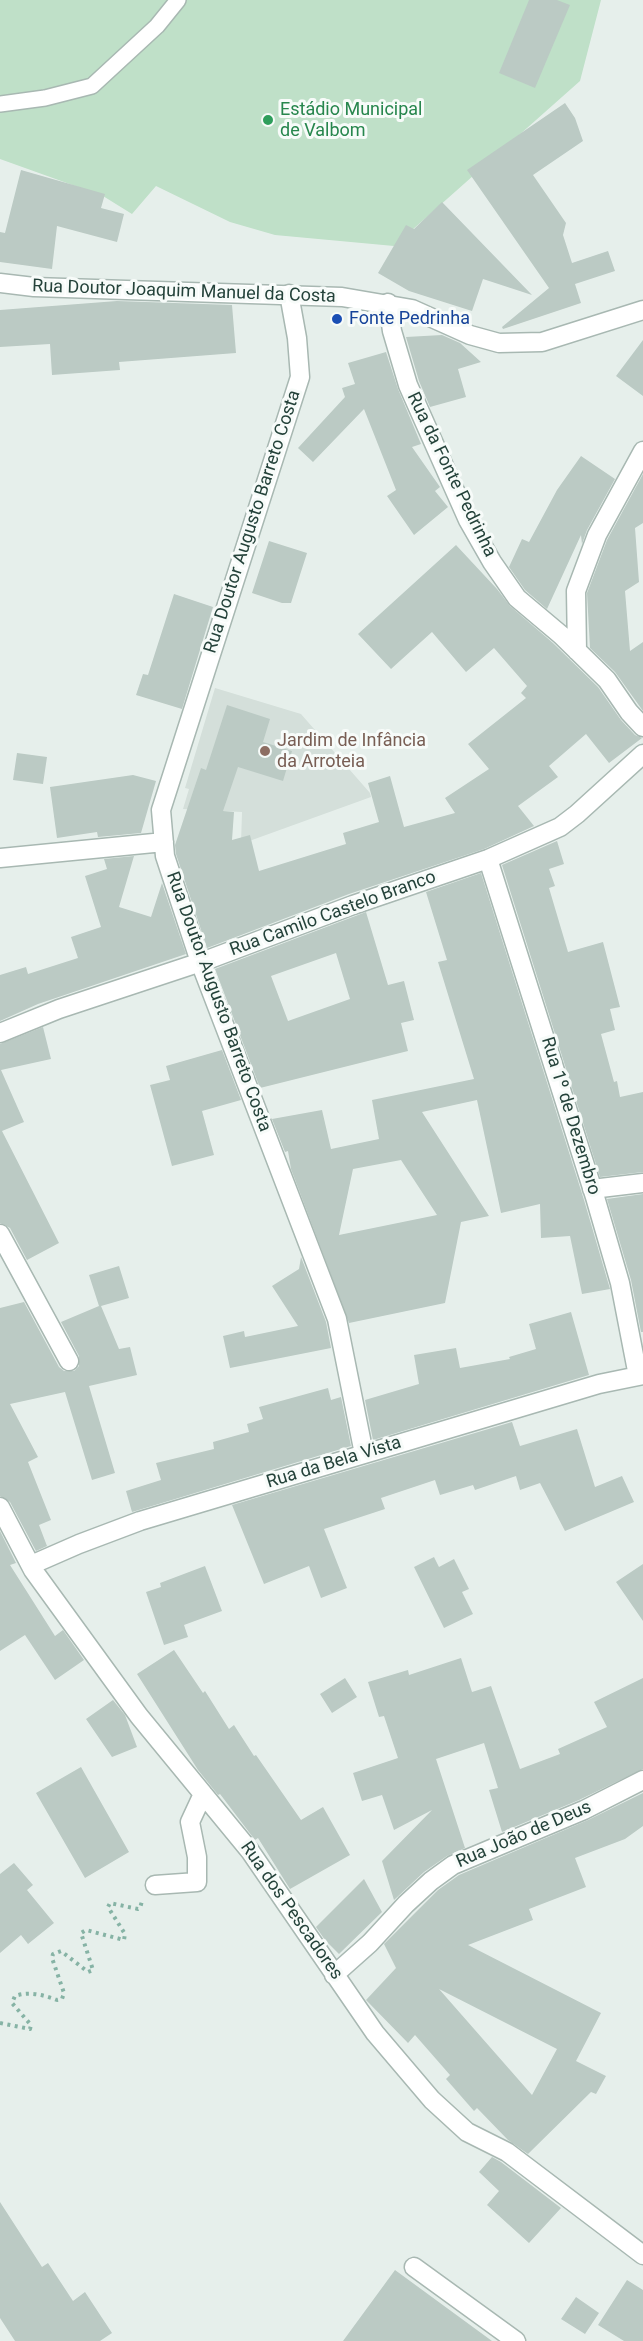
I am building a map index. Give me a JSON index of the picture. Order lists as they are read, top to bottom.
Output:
{
  "streets": {
    "street": [
      "Rua Doutor Joaquim Manuel da Costa",
      "Rua da Fonte Pedrinha",
      "Rua Doutor Augusto Barreto Costa",
      "Rua Camilo Castelo Branco",
      "Rua 1º de Dezembro",
      "Rua da Bela Vista",
      "Rua João de Deus",
      "Rua dos Pescadores"
    ]
  },
  "crossings": [
    ["Rua Doutor Joaquim Manuel da Costa", "Rua da Fonte Pedrinha"],
    ["Rua Doutor Joaquim Manuel da Costa", "Rua Doutor Augusto Barreto Costa"],
    ["Rua Doutor Augusto Barreto Costa", "Rua Camilo Castelo Branco"],
    ["Rua Doutor Augusto Barreto Costa", "Rua da Bela Vista"],
    ["Rua Camilo Castelo Branco", "Rua 1º de Dezembro"],
    ["Rua 1º de Dezembro", "Rua da Bela Vista"],
    ["Rua da Bela Vista", "Rua dos Pescadores"],
    ["Rua João de Deus", "Rua dos Pescadores"]
  ],
  "places": ["Estádio Municipal de Valbom", "Fonte Pedrinha", "Jardim de Infância da Arroteia"]
}
